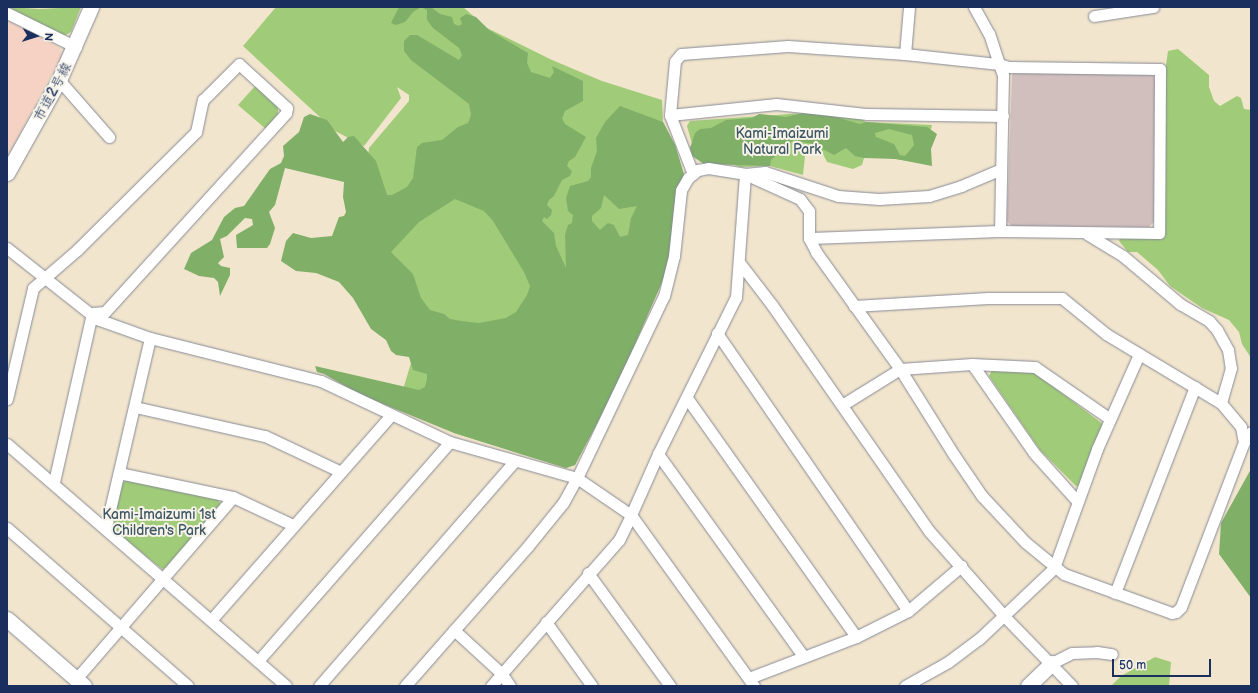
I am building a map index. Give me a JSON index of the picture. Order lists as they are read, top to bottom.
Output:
{
  "streets": {
    "street": ["市道2号線"]
  },
  "parks": ["Kami-Imaizumi Natural Park", "Kami-Imaizumi 1st Children's Park"],
  "scale_bar": "50 m",
  "north": "right"
}
